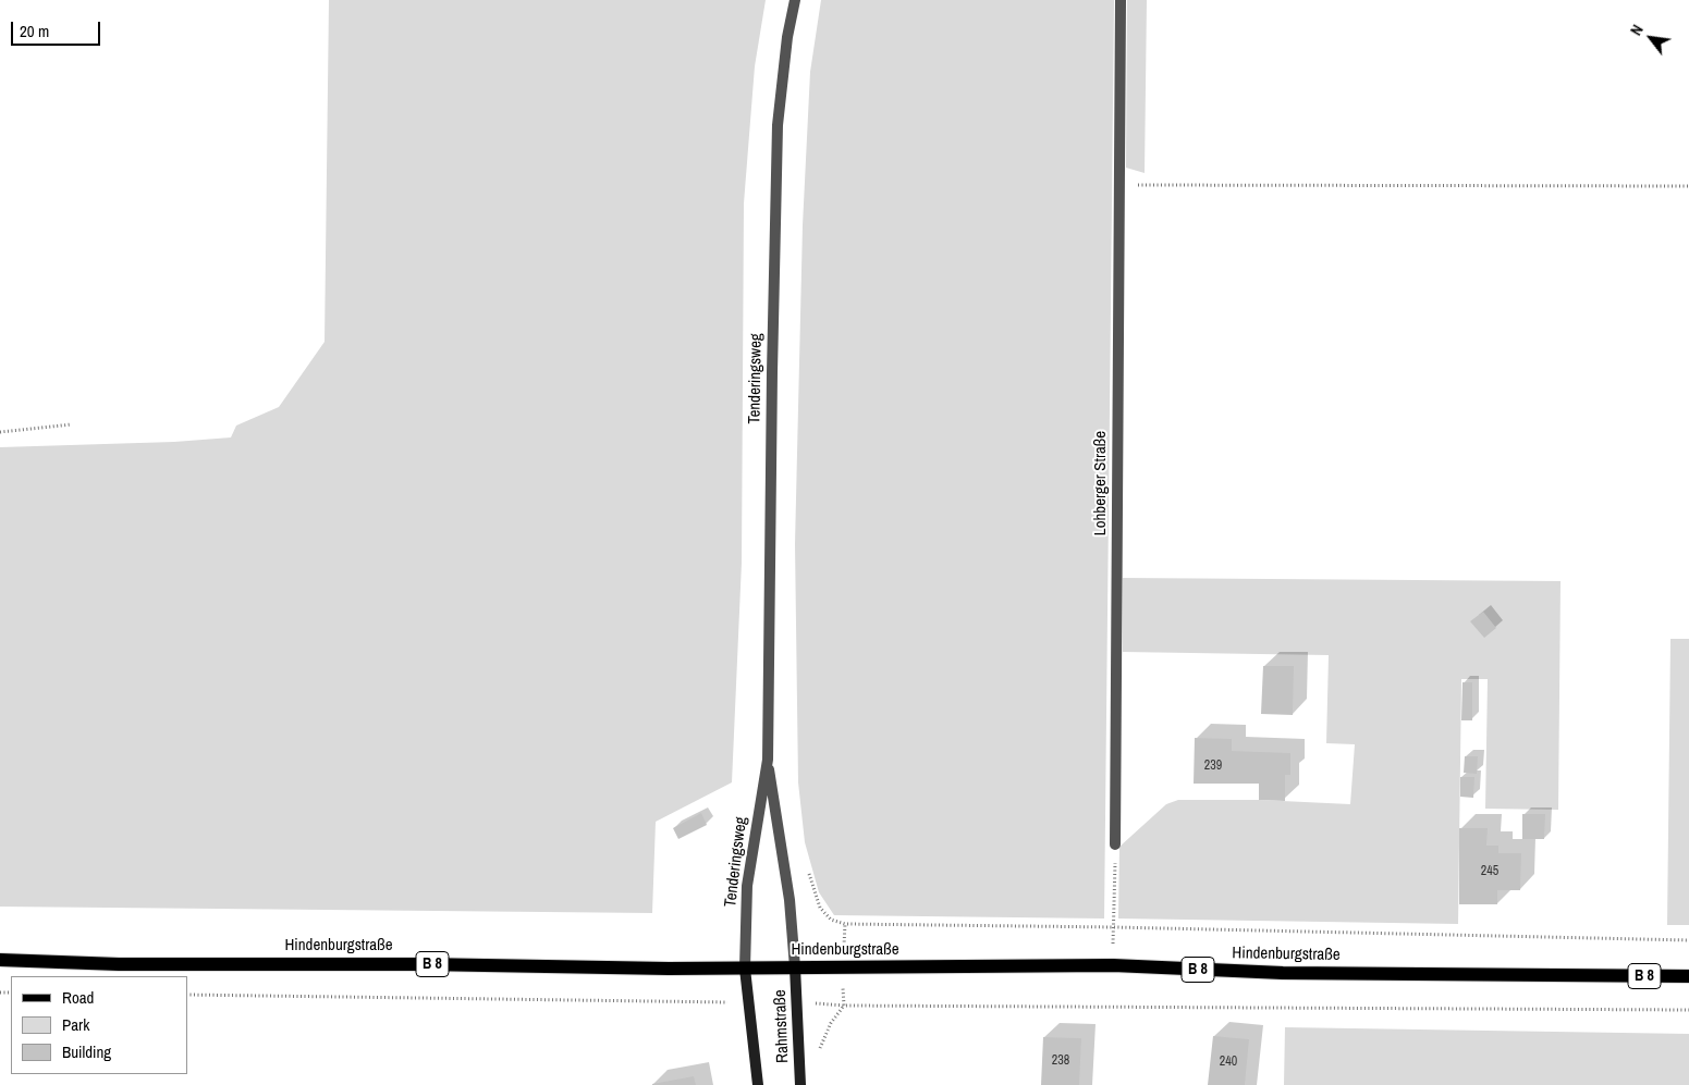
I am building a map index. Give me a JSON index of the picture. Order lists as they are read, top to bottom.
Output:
{
  "streets": {
    "main road": ["Hindenburgstraße", "B 8", "Rahmstraße"],
    "street": ["Tenderingsweg", "Lohberger Straße"]
  },
  "crossings": [
    ["Tenderingsweg", "Hindenburgstraße"],
    ["Tenderingsweg", "Rahmstraße"],
    ["Hindenburgstraße", "Rahmstraße"]
  ],
  "house_numbers": [
    "239",
    "245",
    "238",
    "240"
  ],
  "legend": ["Road", "Park", "Building"],
  "scale_bar": "20 m",
  "north": "top left"
}
